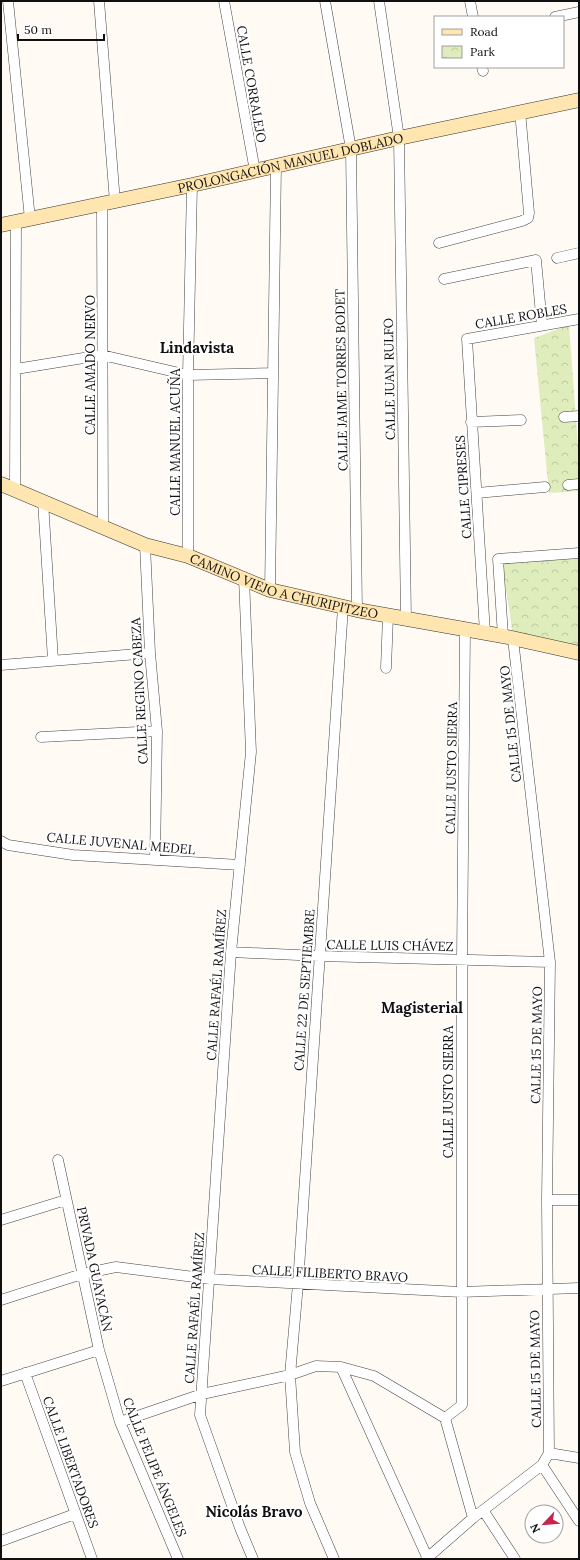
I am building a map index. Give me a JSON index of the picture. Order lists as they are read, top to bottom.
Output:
{
  "streets": {
    "street": [
      "CALLE CORRALEJO",
      "PROLONGACIÓN MANUEL DOBLADO",
      "CALLE ROBLES",
      "CALLE AMADO NERVO",
      "CALLE JUAN RULFO",
      "CALLE JAIME TORRES BODET",
      "CALLE MANUEL ACUÑA",
      "CALLE CIPRESES",
      "CAMINO VIEJO A CHURIPITZEO",
      "CALLE REGINO CABEZA",
      "CALLE 15 DE MAYO",
      "CALLE JUSTO SIERRA",
      "CALLE JUVENAL MEDEL",
      "CALLE LUIS CHÁVEZ",
      "CALLE RAFAÉL RAMÍREZ",
      "CALLE 22 DE SEPTIEMBRE",
      "PRIVADA GUAYACÁN",
      "CALLE FILIBERTO BRAVO",
      "CALLE LIBERTADORES",
      "CALLE FELIPE ÁNGELES"
    ]
  },
  "crossings": [
    ["CALLE CORRALEJO", "PROLONGACIÓN MANUEL DOBLADO"],
    ["PROLONGACIÓN MANUEL DOBLADO", "CALLE AMADO NERVO"],
    ["PROLONGACIÓN MANUEL DOBLADO", "CALLE JUAN RULFO"],
    ["PROLONGACIÓN MANUEL DOBLADO", "CALLE JAIME TORRES BODET"],
    ["PROLONGACIÓN MANUEL DOBLADO", "CALLE MANUEL ACUÑA"],
    ["CALLE ROBLES", "CALLE CIPRESES"],
    ["CALLE AMADO NERVO", "CAMINO VIEJO A CHURIPITZEO"],
    ["CALLE JUAN RULFO", "CAMINO VIEJO A CHURIPITZEO"],
    ["CALLE JAIME TORRES BODET", "CAMINO VIEJO A CHURIPITZEO"],
    ["CALLE MANUEL ACUÑA", "CAMINO VIEJO A CHURIPITZEO"],
    ["CALLE CIPRESES", "CAMINO VIEJO A CHURIPITZEO"],
    ["CAMINO VIEJO A CHURIPITZEO", "CALLE REGINO CABEZA"],
    ["CAMINO VIEJO A CHURIPITZEO", "CALLE 15 DE MAYO"],
    ["CAMINO VIEJO A CHURIPITZEO", "CALLE JUSTO SIERRA"],
    ["CAMINO VIEJO A CHURIPITZEO", "CALLE RAFAÉL RAMÍREZ"],
    ["CAMINO VIEJO A CHURIPITZEO", "CALLE 22 DE SEPTIEMBRE"],
    ["CALLE REGINO CABEZA", "CALLE JUVENAL MEDEL"],
    ["CALLE 15 DE MAYO", "CALLE LUIS CHÁVEZ"],
    ["CALLE 15 DE MAYO", "CALLE FILIBERTO BRAVO"],
    ["CALLE JUSTO SIERRA", "CALLE LUIS CHÁVEZ"],
    ["CALLE JUSTO SIERRA", "CALLE FILIBERTO BRAVO"],
    ["CALLE JUVENAL MEDEL", "CALLE RAFAÉL RAMÍREZ"],
    ["CALLE LUIS CHÁVEZ", "CALLE RAFAÉL RAMÍREZ"],
    ["CALLE LUIS CHÁVEZ", "CALLE 22 DE SEPTIEMBRE"],
    ["CALLE RAFAÉL RAMÍREZ", "CALLE FILIBERTO BRAVO"],
    ["CALLE 22 DE SEPTIEMBRE", "CALLE FILIBERTO BRAVO"],
    ["PRIVADA GUAYACÁN", "CALLE FILIBERTO BRAVO"],
    ["PRIVADA GUAYACÁN", "CALLE FELIPE ÁNGELES"]
  ],
  "districts": ["Lindavista", "Magisterial", "Nicolás Bravo"],
  "legend": ["Road", "Park"],
  "scale_bar": "50 m",
  "north": "bottom left"
}
